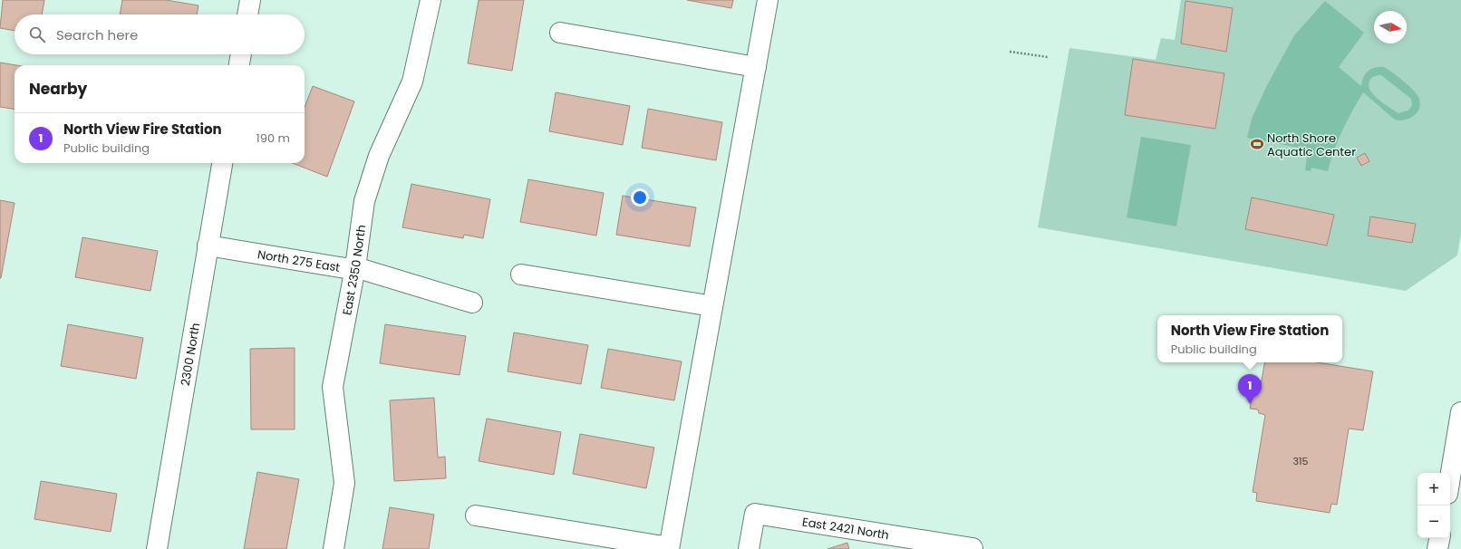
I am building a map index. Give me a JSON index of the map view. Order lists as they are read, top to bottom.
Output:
{
  "streets": {
    "street": [
      "North 275 East",
      "East 2350 North",
      "2300 North",
      "East 2421 North"
    ]
  },
  "crossings": [
    ["North 275 East", "East 2350 North"],
    ["North 275 East", "2300 North"]
  ],
  "places": {
    "sports": ["North Shore Aquatic Center"]
  },
  "house_numbers": ["315"],
  "north": "right",
  "page": {
    "search": "Search here",
    "heading": "Nearby",
    "list": [
      {
        "mark": "1",
        "name": "North View Fire Station",
        "note": "Public building",
        "value": "190 m"
      }
    ],
    "popup": ["North View Fire Station", "Public building"],
    "pins": "1",
    "map_buttons": ["+", "−"]
  }
}
